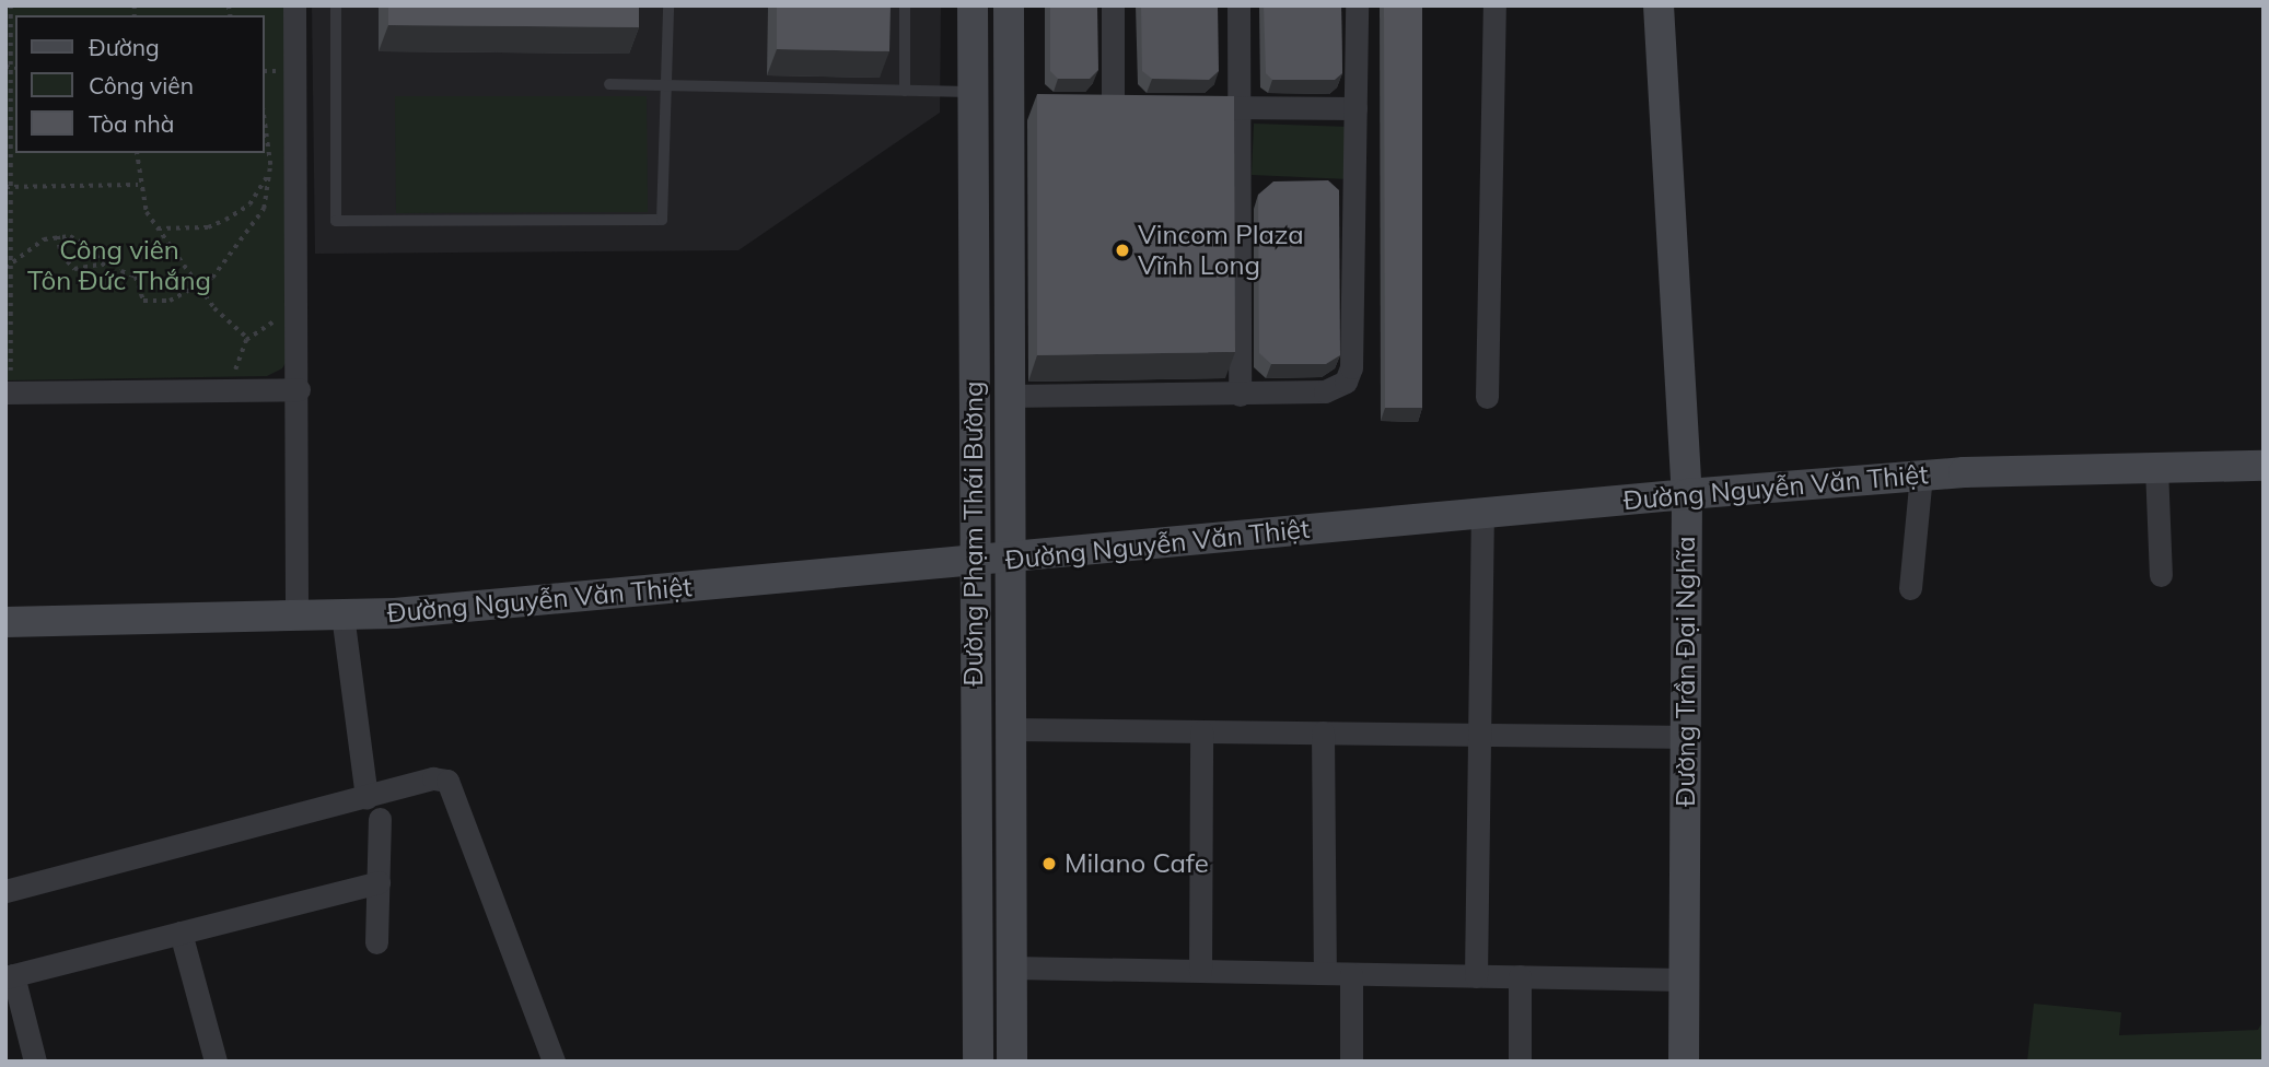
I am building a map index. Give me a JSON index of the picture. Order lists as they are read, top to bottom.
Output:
{
  "streets": {
    "street": ["Đường Nguyễn Văn Thiệt", "Đường Phạm Thái Bường", "Đường Trần Đại Nghĩa"]
  },
  "crossings": [
    ["Đường Nguyễn Văn Thiệt", "Đường Phạm Thái Bường"],
    ["Đường Nguyễn Văn Thiệt", "Đường Trần Đại Nghĩa"]
  ],
  "parks": ["Công viên Tôn Đức Thắng"],
  "places": ["Vincom Plaza Vĩnh Long", "Milano Cafe"],
  "legend": ["Đường", "Công viên", "Tòa nhà"]
}
